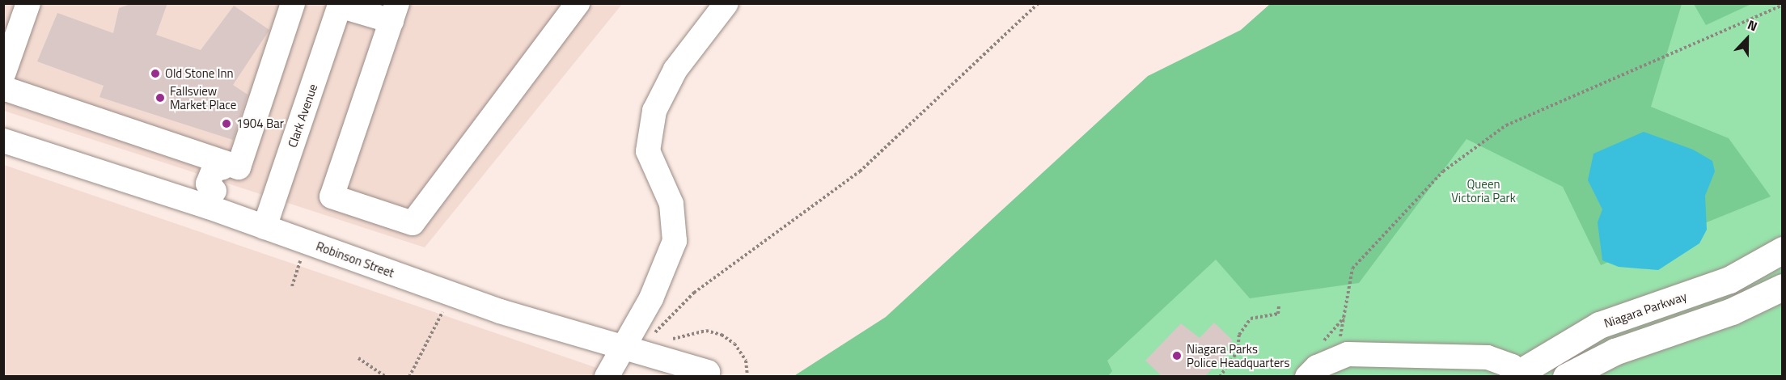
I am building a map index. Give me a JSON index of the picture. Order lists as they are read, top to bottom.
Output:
{
  "streets": {
    "main road": ["Niagara Parkway"],
    "street": ["Clark Avenue", "Robinson Street"]
  },
  "crossings": [
    ["Clark Avenue", "Robinson Street"]
  ],
  "parks": ["Queen Victoria Park"],
  "places": [
    "Old Stone Inn",
    "Fallsview Market Place",
    "1904 Bar",
    "Niagara Parks Police Headquarters"
  ],
  "north": "top"
}
